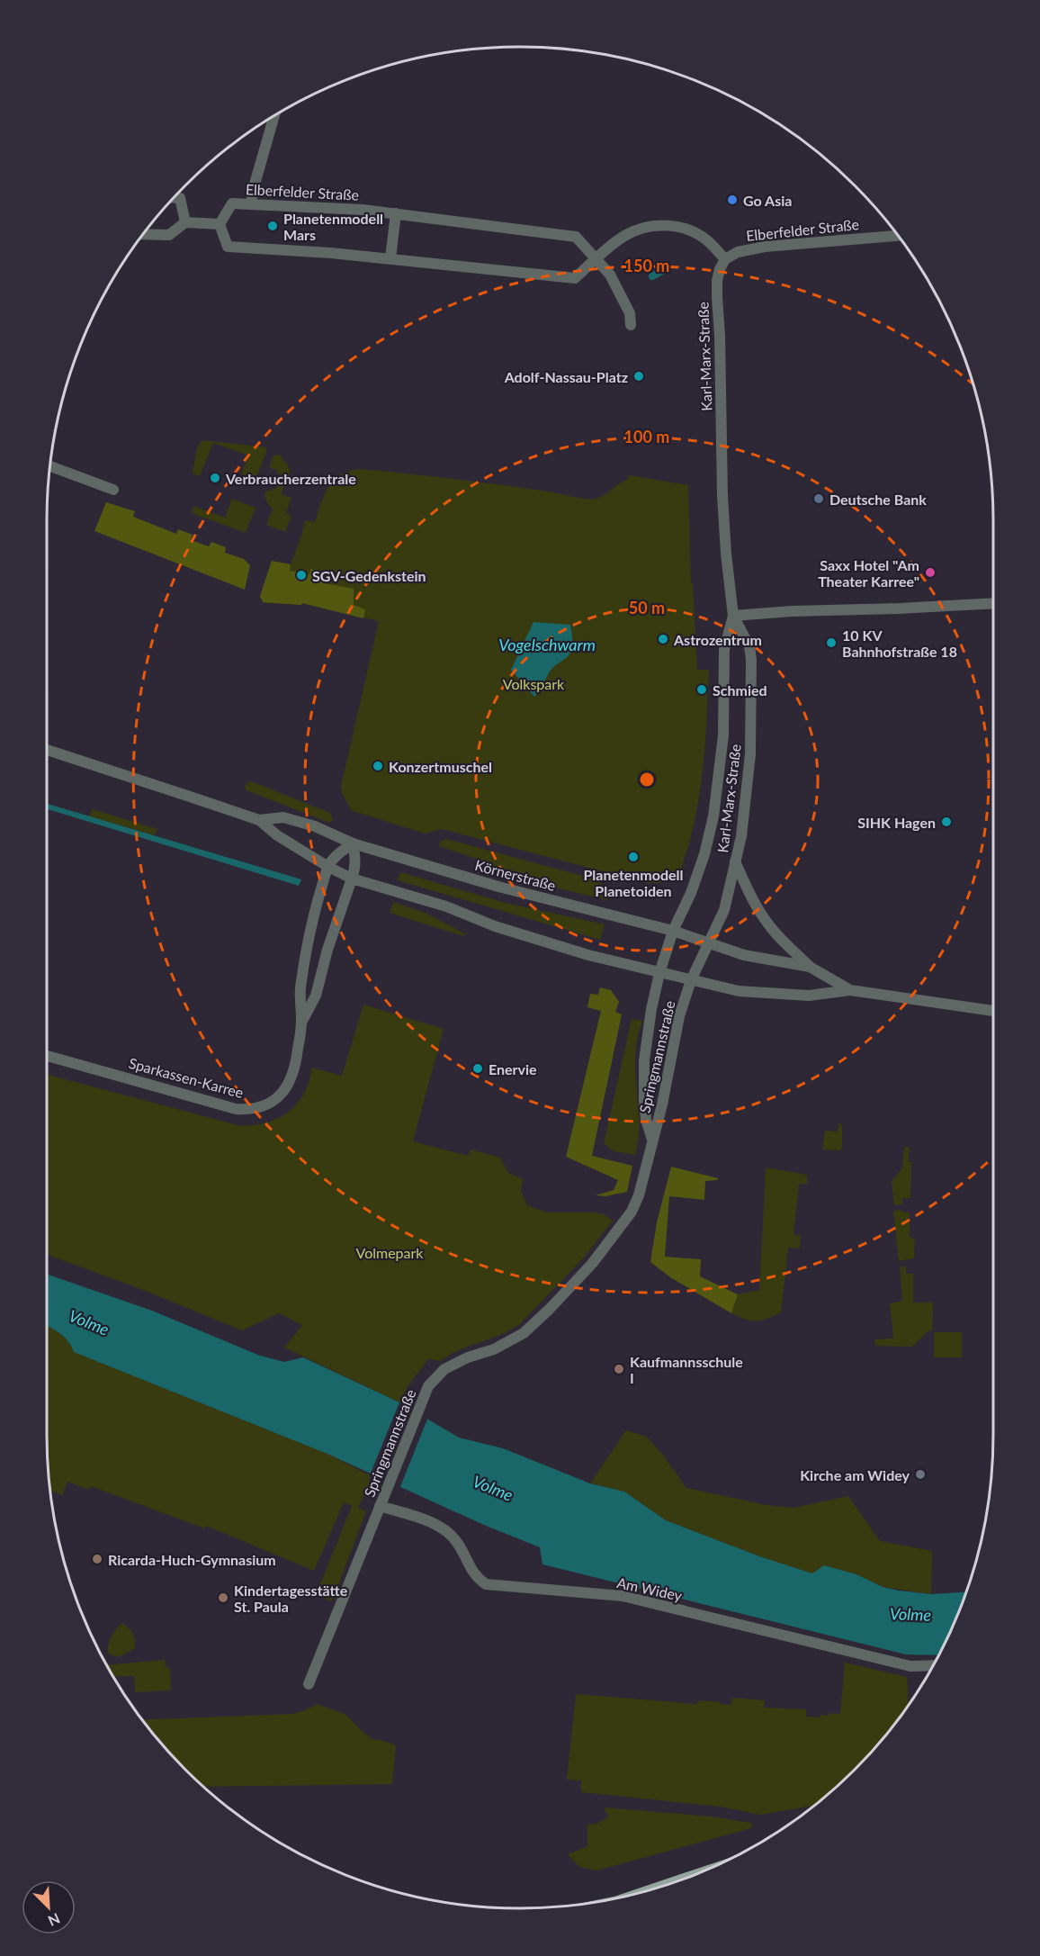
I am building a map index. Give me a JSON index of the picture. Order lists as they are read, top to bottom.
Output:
{
  "streets": {
    "street": [
      "Elberfelder Straße",
      "Karl-Marx-Straße",
      "Körnerstraße",
      "Springmannstraße",
      "Sparkassen-Karree",
      "Am Widey"
    ]
  },
  "crossings": [
    ["Elberfelder Straße", "Karl-Marx-Straße"],
    ["Karl-Marx-Straße", "Körnerstraße"],
    ["Karl-Marx-Straße", "Springmannstraße"],
    ["Körnerstraße", "Springmannstraße"],
    ["Körnerstraße", "Sparkassen-Karree"],
    ["Springmannstraße", "Am Widey"]
  ],
  "water": ["Vogelschwarm", "Volme"],
  "parks": ["Volkspark", "Volmepark"],
  "places": [
    "Go Asia",
    "Planetenmodell Mars",
    "Adolf-Nassau-Platz",
    "Verbraucherzentrale",
    "Deutsche Bank",
    "Saxx Hotel \"Am Theater Karree\"",
    "SGV-Gedenkstein",
    "Astrozentrum",
    "10 KV Bahnhofstraße 18",
    "Schmied",
    "Konzertmuschel",
    "SIHK Hagen",
    "Planetenmodell Planetoiden",
    "Enervie",
    "Kaufmannsschule I",
    "Kirche am Widey",
    "Ricarda-Huch-Gymnasium",
    "Kindertagesstätte St. Paula"
  ],
  "north": "bottom right",
  "rings": ["150 m", "100 m", "50 m"]
}
